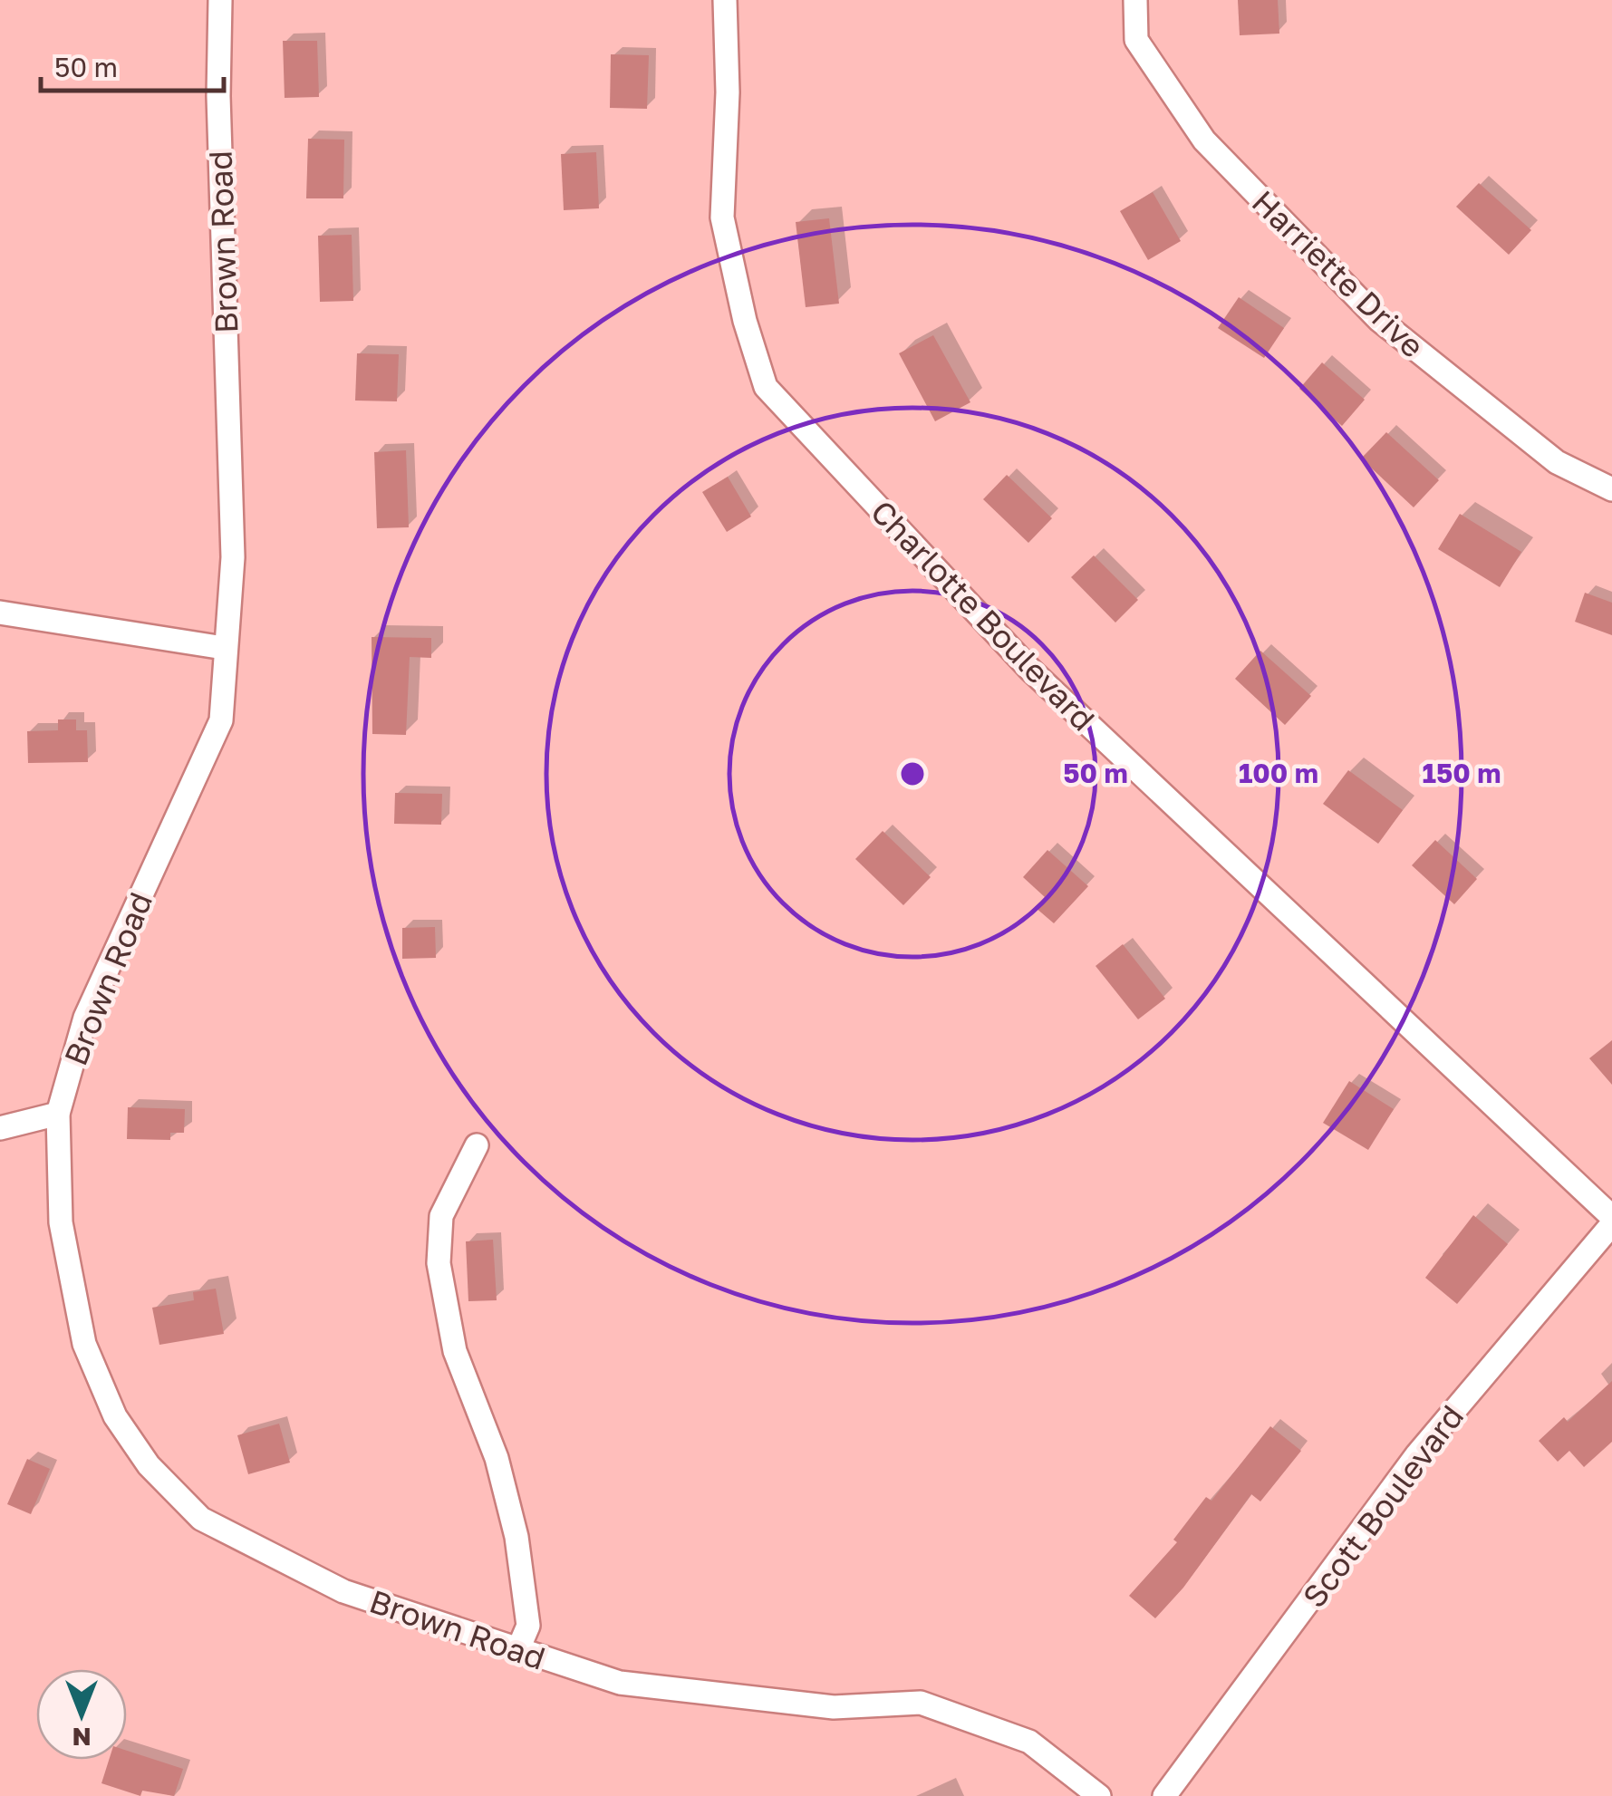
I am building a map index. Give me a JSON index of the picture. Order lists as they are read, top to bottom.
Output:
{
  "streets": {
    "street": [
      "Brown Road",
      "Harriette Drive",
      "Charlotte Boulevard",
      "Scott Boulevard"
    ]
  },
  "crossings": [
    ["Charlotte Boulevard", "Scott Boulevard"]
  ],
  "scale_bar": "50 m",
  "north": "bottom",
  "rings": ["50 m", "100 m", "150 m"]
}
